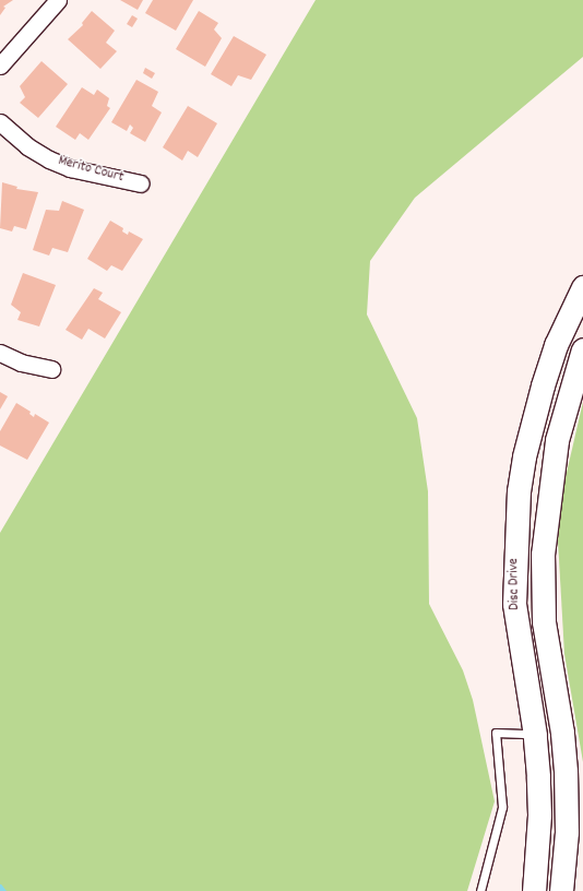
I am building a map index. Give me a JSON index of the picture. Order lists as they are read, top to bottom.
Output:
{
  "streets": {
    "main road": ["Disc Drive"],
    "street": ["Merito Court"]
  }
}
